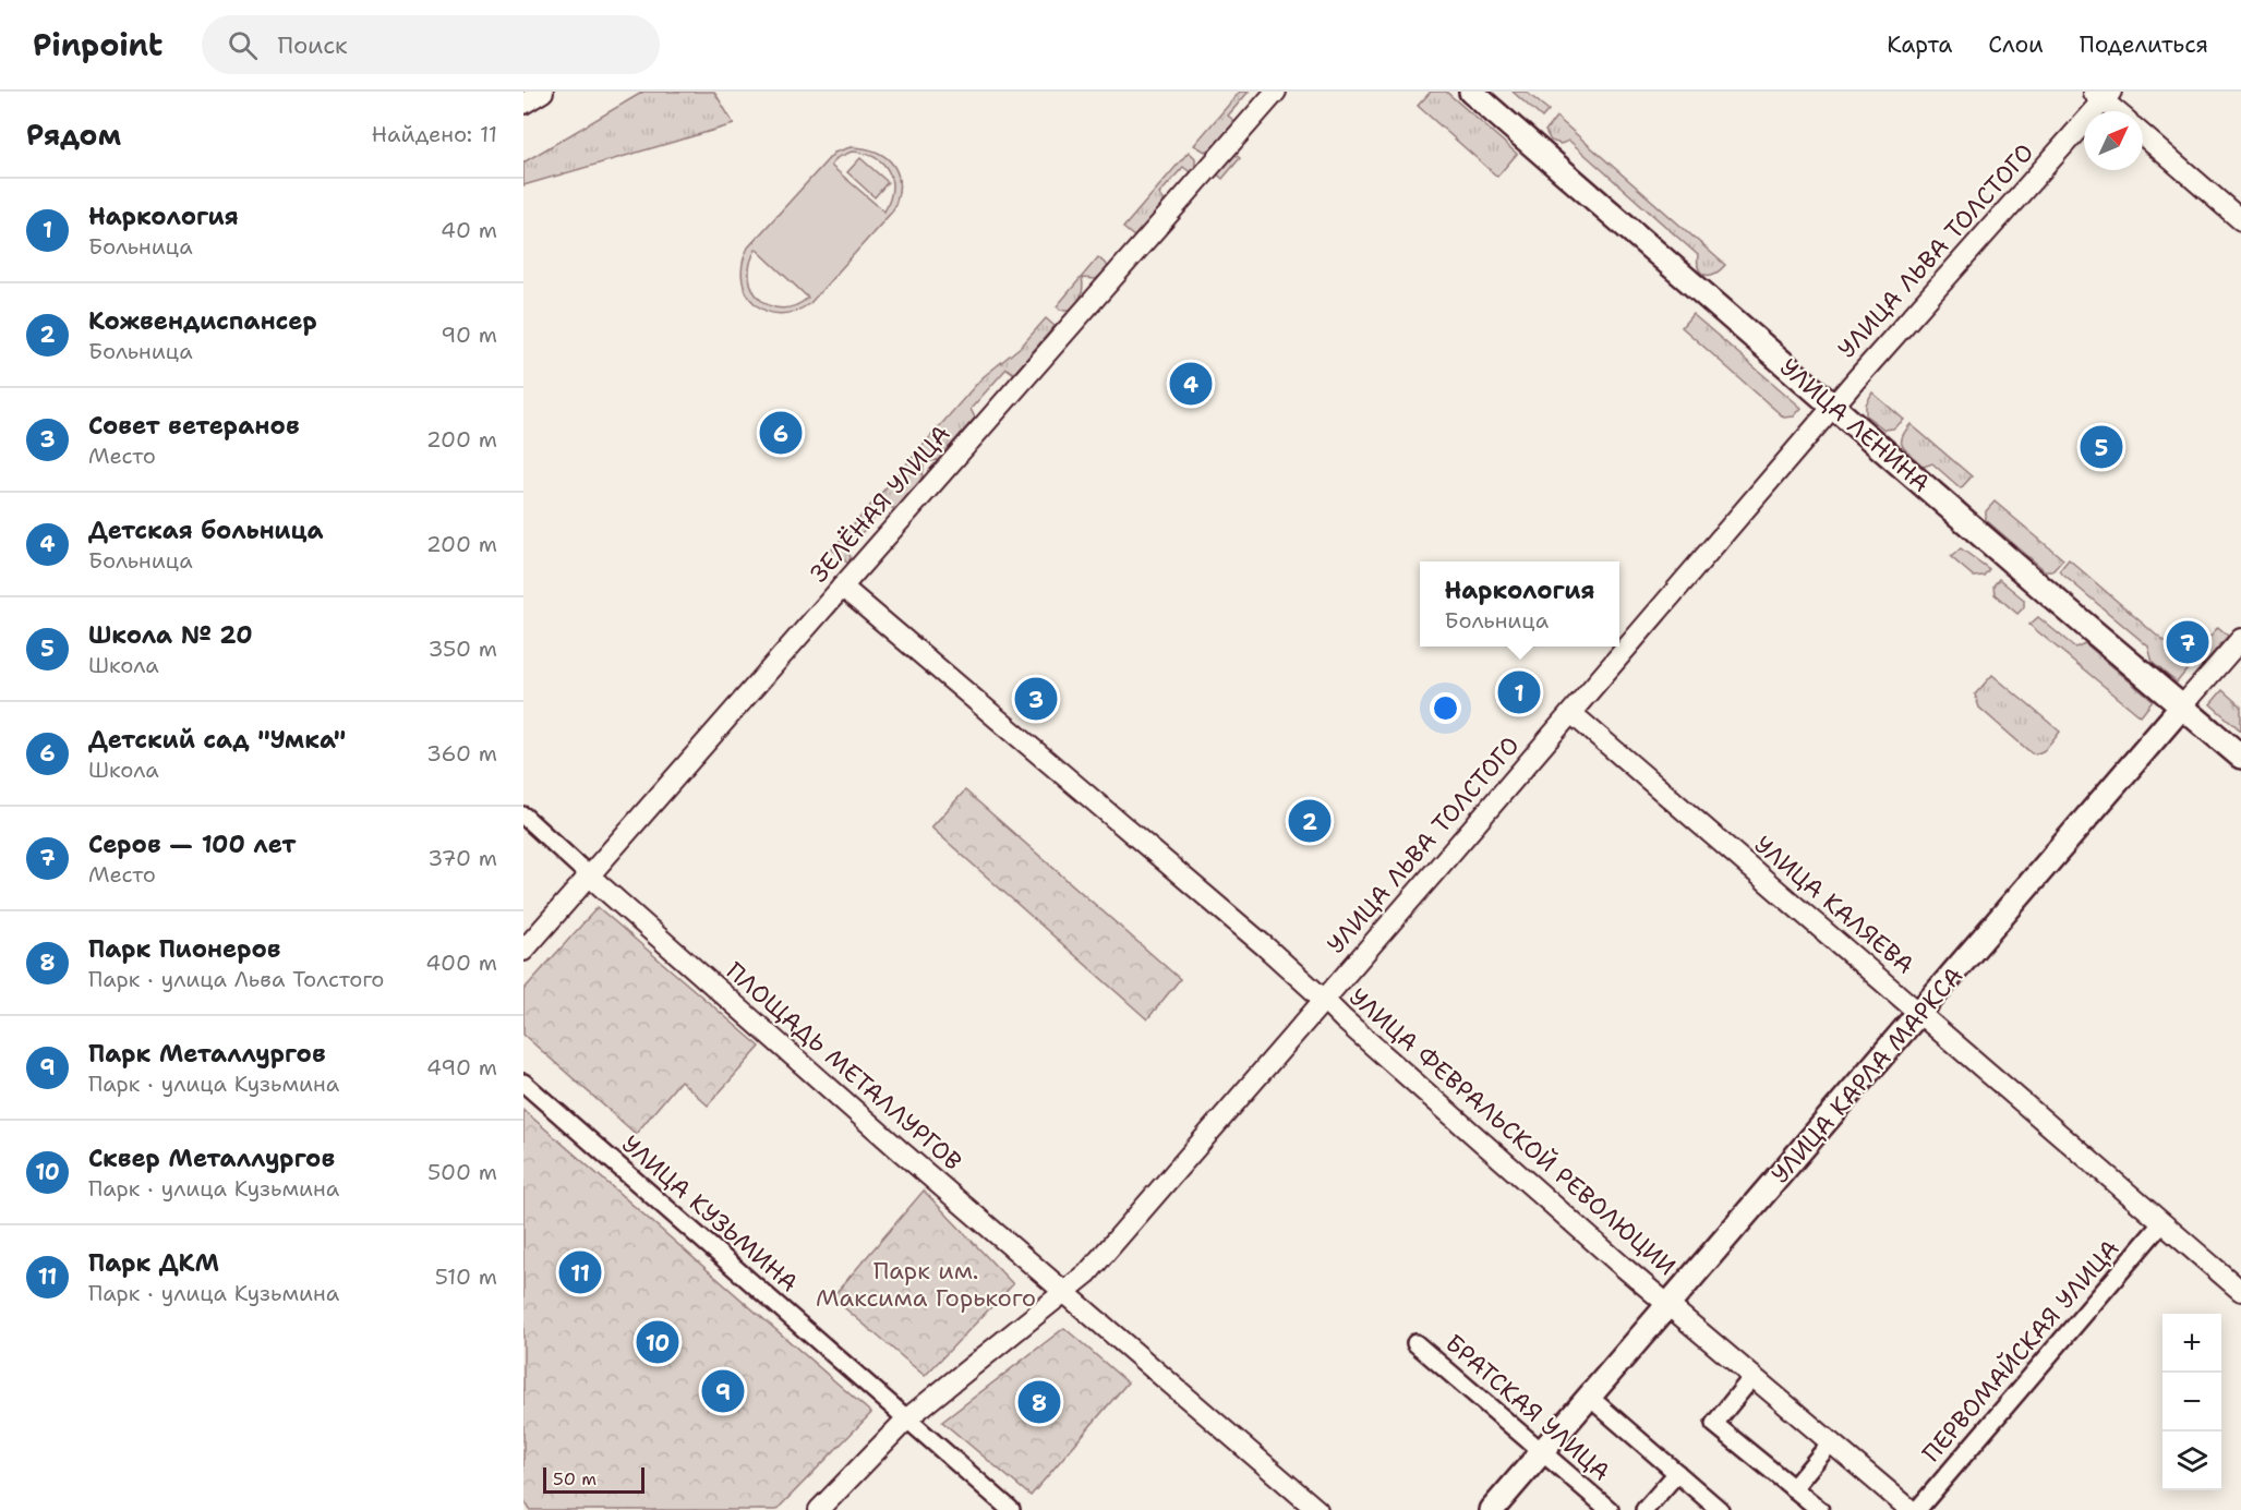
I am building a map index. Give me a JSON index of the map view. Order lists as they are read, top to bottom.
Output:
{
  "streets": {
    "main road": ["УЛИЦА ЛЕНИНА", "УЛИЦА КАРЛА МАРКСА"],
    "street": [
      "УЛИЦА ЛЬВА ТОЛСТОГО",
      "ЗЕЛЁНАЯ УЛИЦА",
      "УЛИЦА КАЛЯЕВА",
      "ПЛОЩАДЬ МЕТАЛЛУРГОВ",
      "УЛИЦА ФЕВРАЛЬСКОЙ РЕВОЛЮЦИИ",
      "УЛИЦА КУЗЬМИНА",
      "ПЕРВОМАЙСКАЯ УЛИЦА",
      "БРАТСКАЯ УЛИЦА"
    ]
  },
  "crossings": [
    ["УЛИЦА ЛЬВА ТОЛСТОГО", "УЛИЦА ЛЕНИНА"],
    ["УЛИЦА ЛЬВА ТОЛСТОГО", "УЛИЦА КАЛЯЕВА"],
    ["УЛИЦА ЛЬВА ТОЛСТОГО", "ПЛОЩАДЬ МЕТАЛЛУРГОВ"],
    ["УЛИЦА ЛЬВА ТОЛСТОГО", "УЛИЦА ФЕВРАЛЬСКОЙ РЕВОЛЮЦИИ"],
    ["УЛИЦА ЛЬВА ТОЛСТОГО", "УЛИЦА КУЗЬМИНА"],
    ["УЛИЦА ЛЕНИНА", "УЛИЦА КАРЛА МАРКСА"],
    ["ЗЕЛЁНАЯ УЛИЦА", "ПЛОЩАДЬ МЕТАЛЛУРГОВ"],
    ["ЗЕЛЁНАЯ УЛИЦА", "УЛИЦА ФЕВРАЛЬСКОЙ РЕВОЛЮЦИИ"],
    ["УЛИЦА КАЛЯЕВА", "УЛИЦА КАРЛА МАРКСА"],
    ["УЛИЦА КАЛЯЕВА", "ПЕРВОМАЙСКАЯ УЛИЦА"],
    ["УЛИЦА КАРЛА МАРКСА", "УЛИЦА ФЕВРАЛЬСКОЙ РЕВОЛЮЦИИ"],
    ["УЛИЦА КАРЛА МАРКСА", "БРАТСКАЯ УЛИЦА"]
  ],
  "parks": ["Парк им. Максима Горького"],
  "scale_bar": "50 m",
  "north": "top right",
  "page": {
    "header": "Pinpoint",
    "search": "Поиск",
    "nav": ["Карта", "Слои", "Поделиться"],
    "heading": ["Рядом", "Найдено: 11"],
    "list": [
      {
        "mark": "1",
        "name": "Наркология",
        "note": "Больница",
        "value": "40 m"
      },
      {
        "mark": "2",
        "name": "Кожвендиспансер",
        "note": "Больница",
        "value": "90 m"
      },
      {
        "mark": "3",
        "name": "Совет ветеранов",
        "note": "Место",
        "value": "200 m"
      },
      {
        "mark": "4",
        "name": "Детская больница",
        "note": "Больница",
        "value": "200 m"
      },
      {
        "mark": "5",
        "name": "Школа № 20",
        "note": "Школа",
        "value": "350 m"
      },
      {
        "mark": "6",
        "name": "Детский сад \"Умка\"",
        "note": "Школа",
        "value": "360 m"
      },
      {
        "mark": "7",
        "name": "Серов — 100 лет",
        "note": "Место",
        "value": "370 m"
      },
      {
        "mark": "8",
        "name": "Парк Пионеров",
        "note": "Парк · улица Льва Толстого",
        "value": "400 m"
      },
      {
        "mark": "9",
        "name": "Парк Металлургов",
        "note": "Парк · улица Кузьмина",
        "value": "490 m"
      },
      {
        "mark": "10",
        "name": "Сквер Металлургов",
        "note": "Парк · улица Кузьмина",
        "value": "500 m"
      },
      {
        "mark": "11",
        "name": "Парк ДКМ",
        "note": "Парк · улица Кузьмина",
        "value": "510 m"
      }
    ],
    "pins": [
      "4",
      "6",
      "5",
      "7",
      "1",
      "3",
      "2",
      "11",
      "10",
      "9",
      "8"
    ],
    "popup": ["Наркология", "Больница"],
    "map_buttons": ["+", "−"],
    "scale": "50 m"
  }
}
